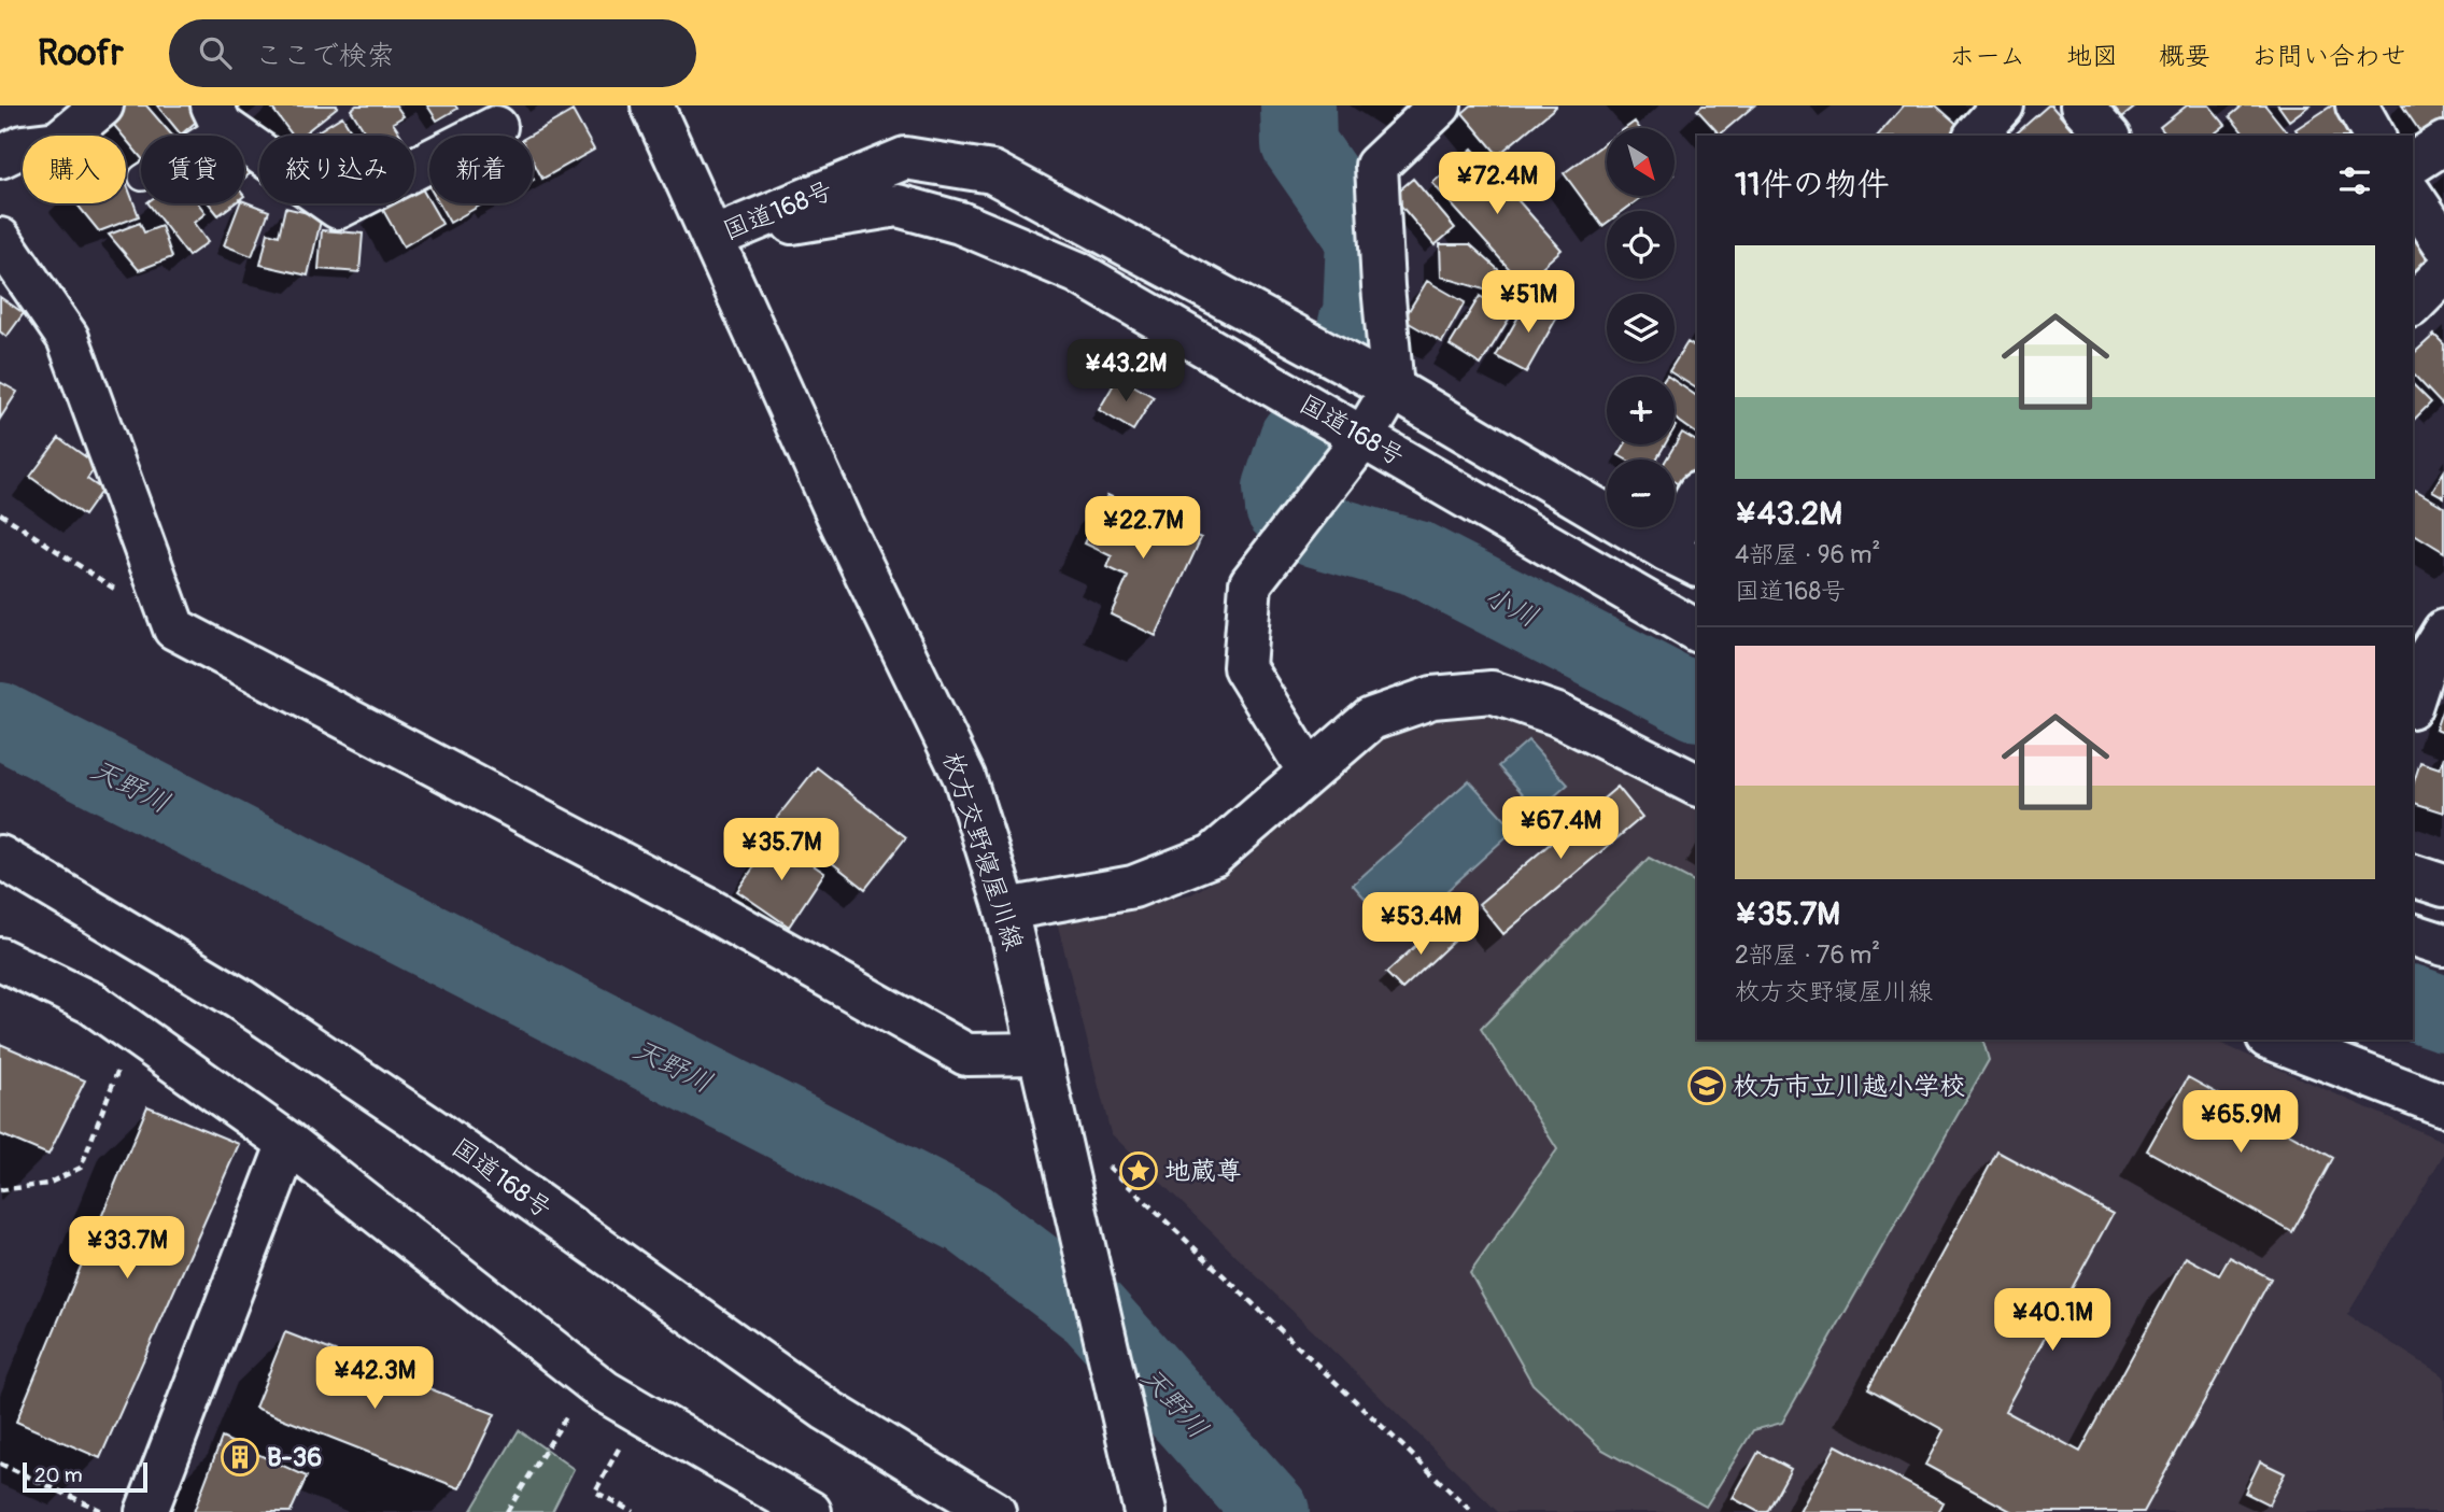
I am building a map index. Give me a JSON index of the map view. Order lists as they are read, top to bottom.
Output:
{
  "streets": {
    "main road": ["国道168号", "枚方交野寝屋川線"]
  },
  "crossings": [
    ["国道168号", "枚方交野寝屋川線"]
  ],
  "water": ["小川", "天野川"],
  "places": {
    "school or university": ["枚方市立川越小学校"],
    "place": ["地蔵尊"],
    "building": ["B-36"]
  },
  "scale_bar": "20 m",
  "north": "bottom right",
  "page": {
    "header": "Roofr",
    "search": "ここで検索",
    "nav": [
      "ホーム",
      "地図",
      "概要",
      "お問い合わせ"
    ],
    "map_buttons": ["+", "−"],
    "chip": [
      "購入",
      "賃貸",
      "絞り込み",
      "新着"
    ],
    "heading": "11件の物件",
    "price": [
      "¥72.4M",
      "¥51M",
      "¥43.2M",
      "¥22.7M",
      "¥67.4M",
      "¥35.7M",
      "¥53.4M",
      "¥65.9M",
      "¥33.7M",
      "¥40.1M",
      "¥42.3M"
    ],
    "list": [
      {
        "name": "¥43.2M",
        "note": "4部屋 · 96 m² · 国道168号"
      },
      {
        "name": "¥35.7M",
        "note": "2部屋 · 76 m² · 枚方交野寝屋川線"
      }
    ],
    "scale": "20 m"
  }
}
